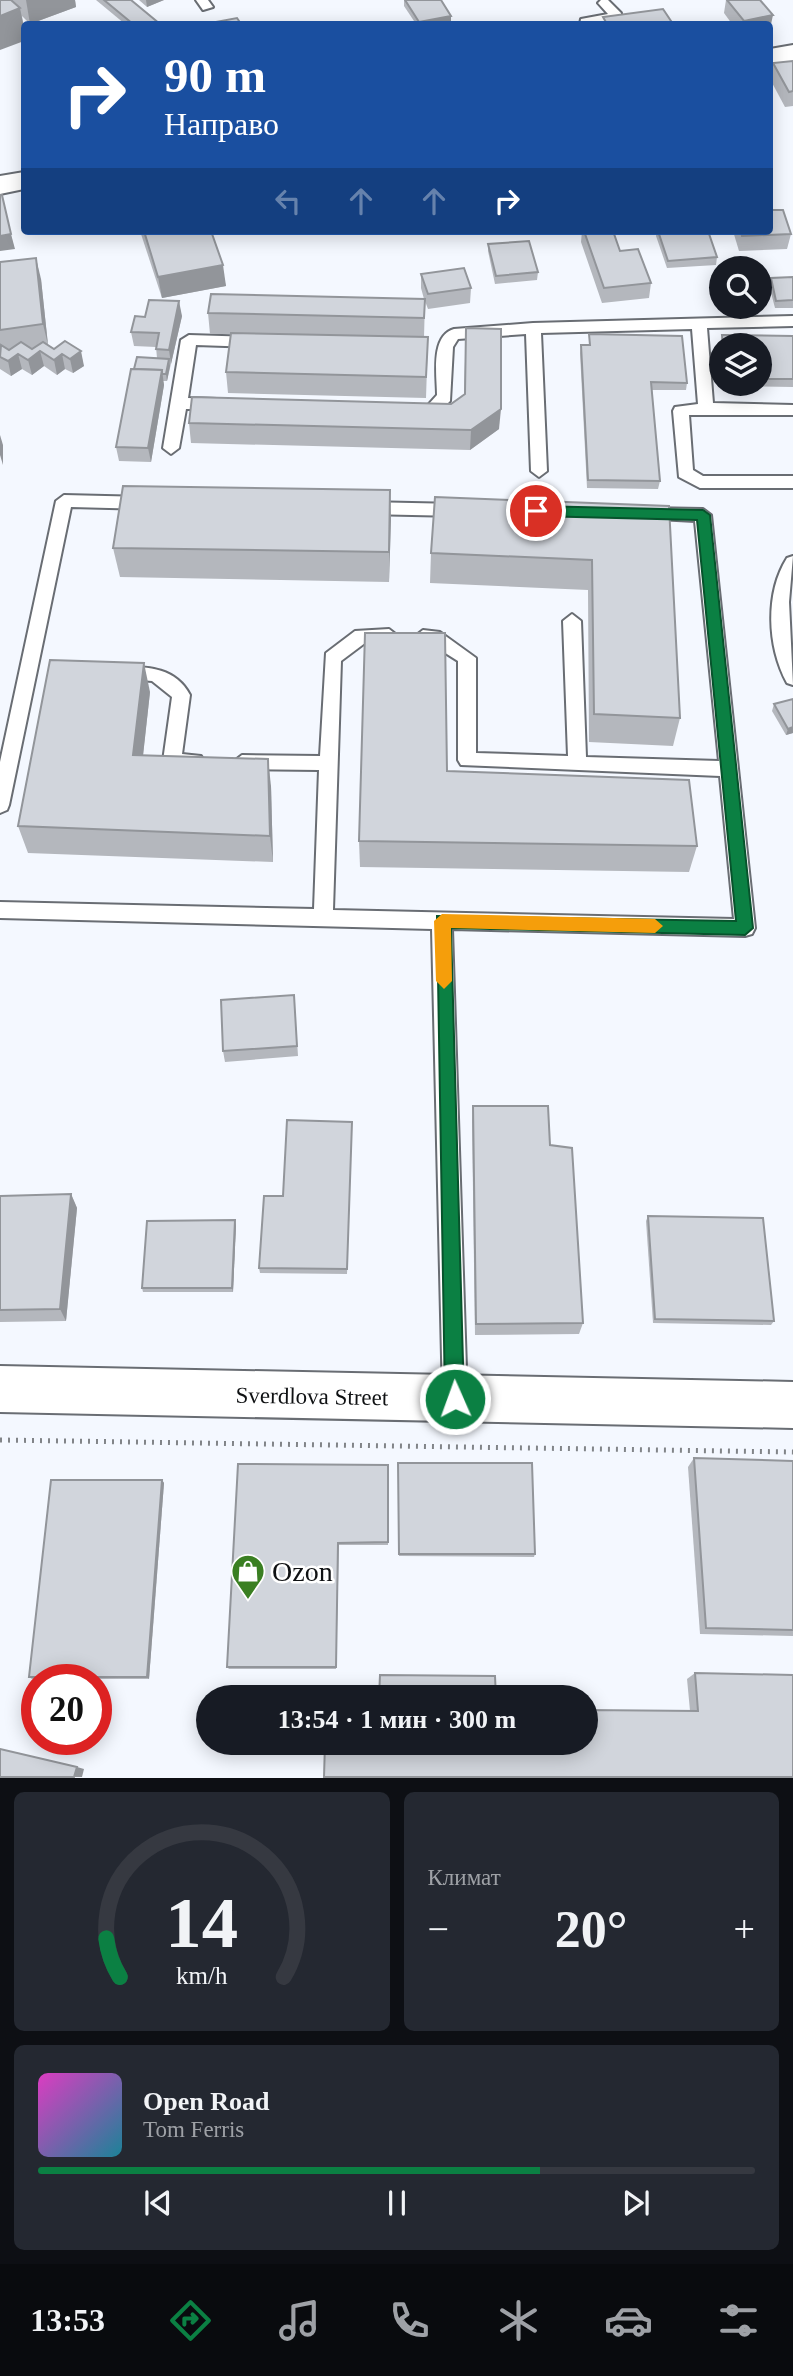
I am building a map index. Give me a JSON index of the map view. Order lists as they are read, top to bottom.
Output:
{
  "streets": {
    "street": ["Sverdlova Street"]
  },
  "places": {
    "shop": ["Ozon"]
  },
  "page": {
    "turn": ["90 m", "Направо"],
    "limit": "20",
    "trip": "13:54 · 1 мин · 300 m",
    "tile": "Климат",
    "heat": ["−", "20°", "+"],
    "song": ["Open Road", "Tom Ferris"],
    "tabs": "13:53",
    "gauge": ["14", "km/h"]
  }
}
